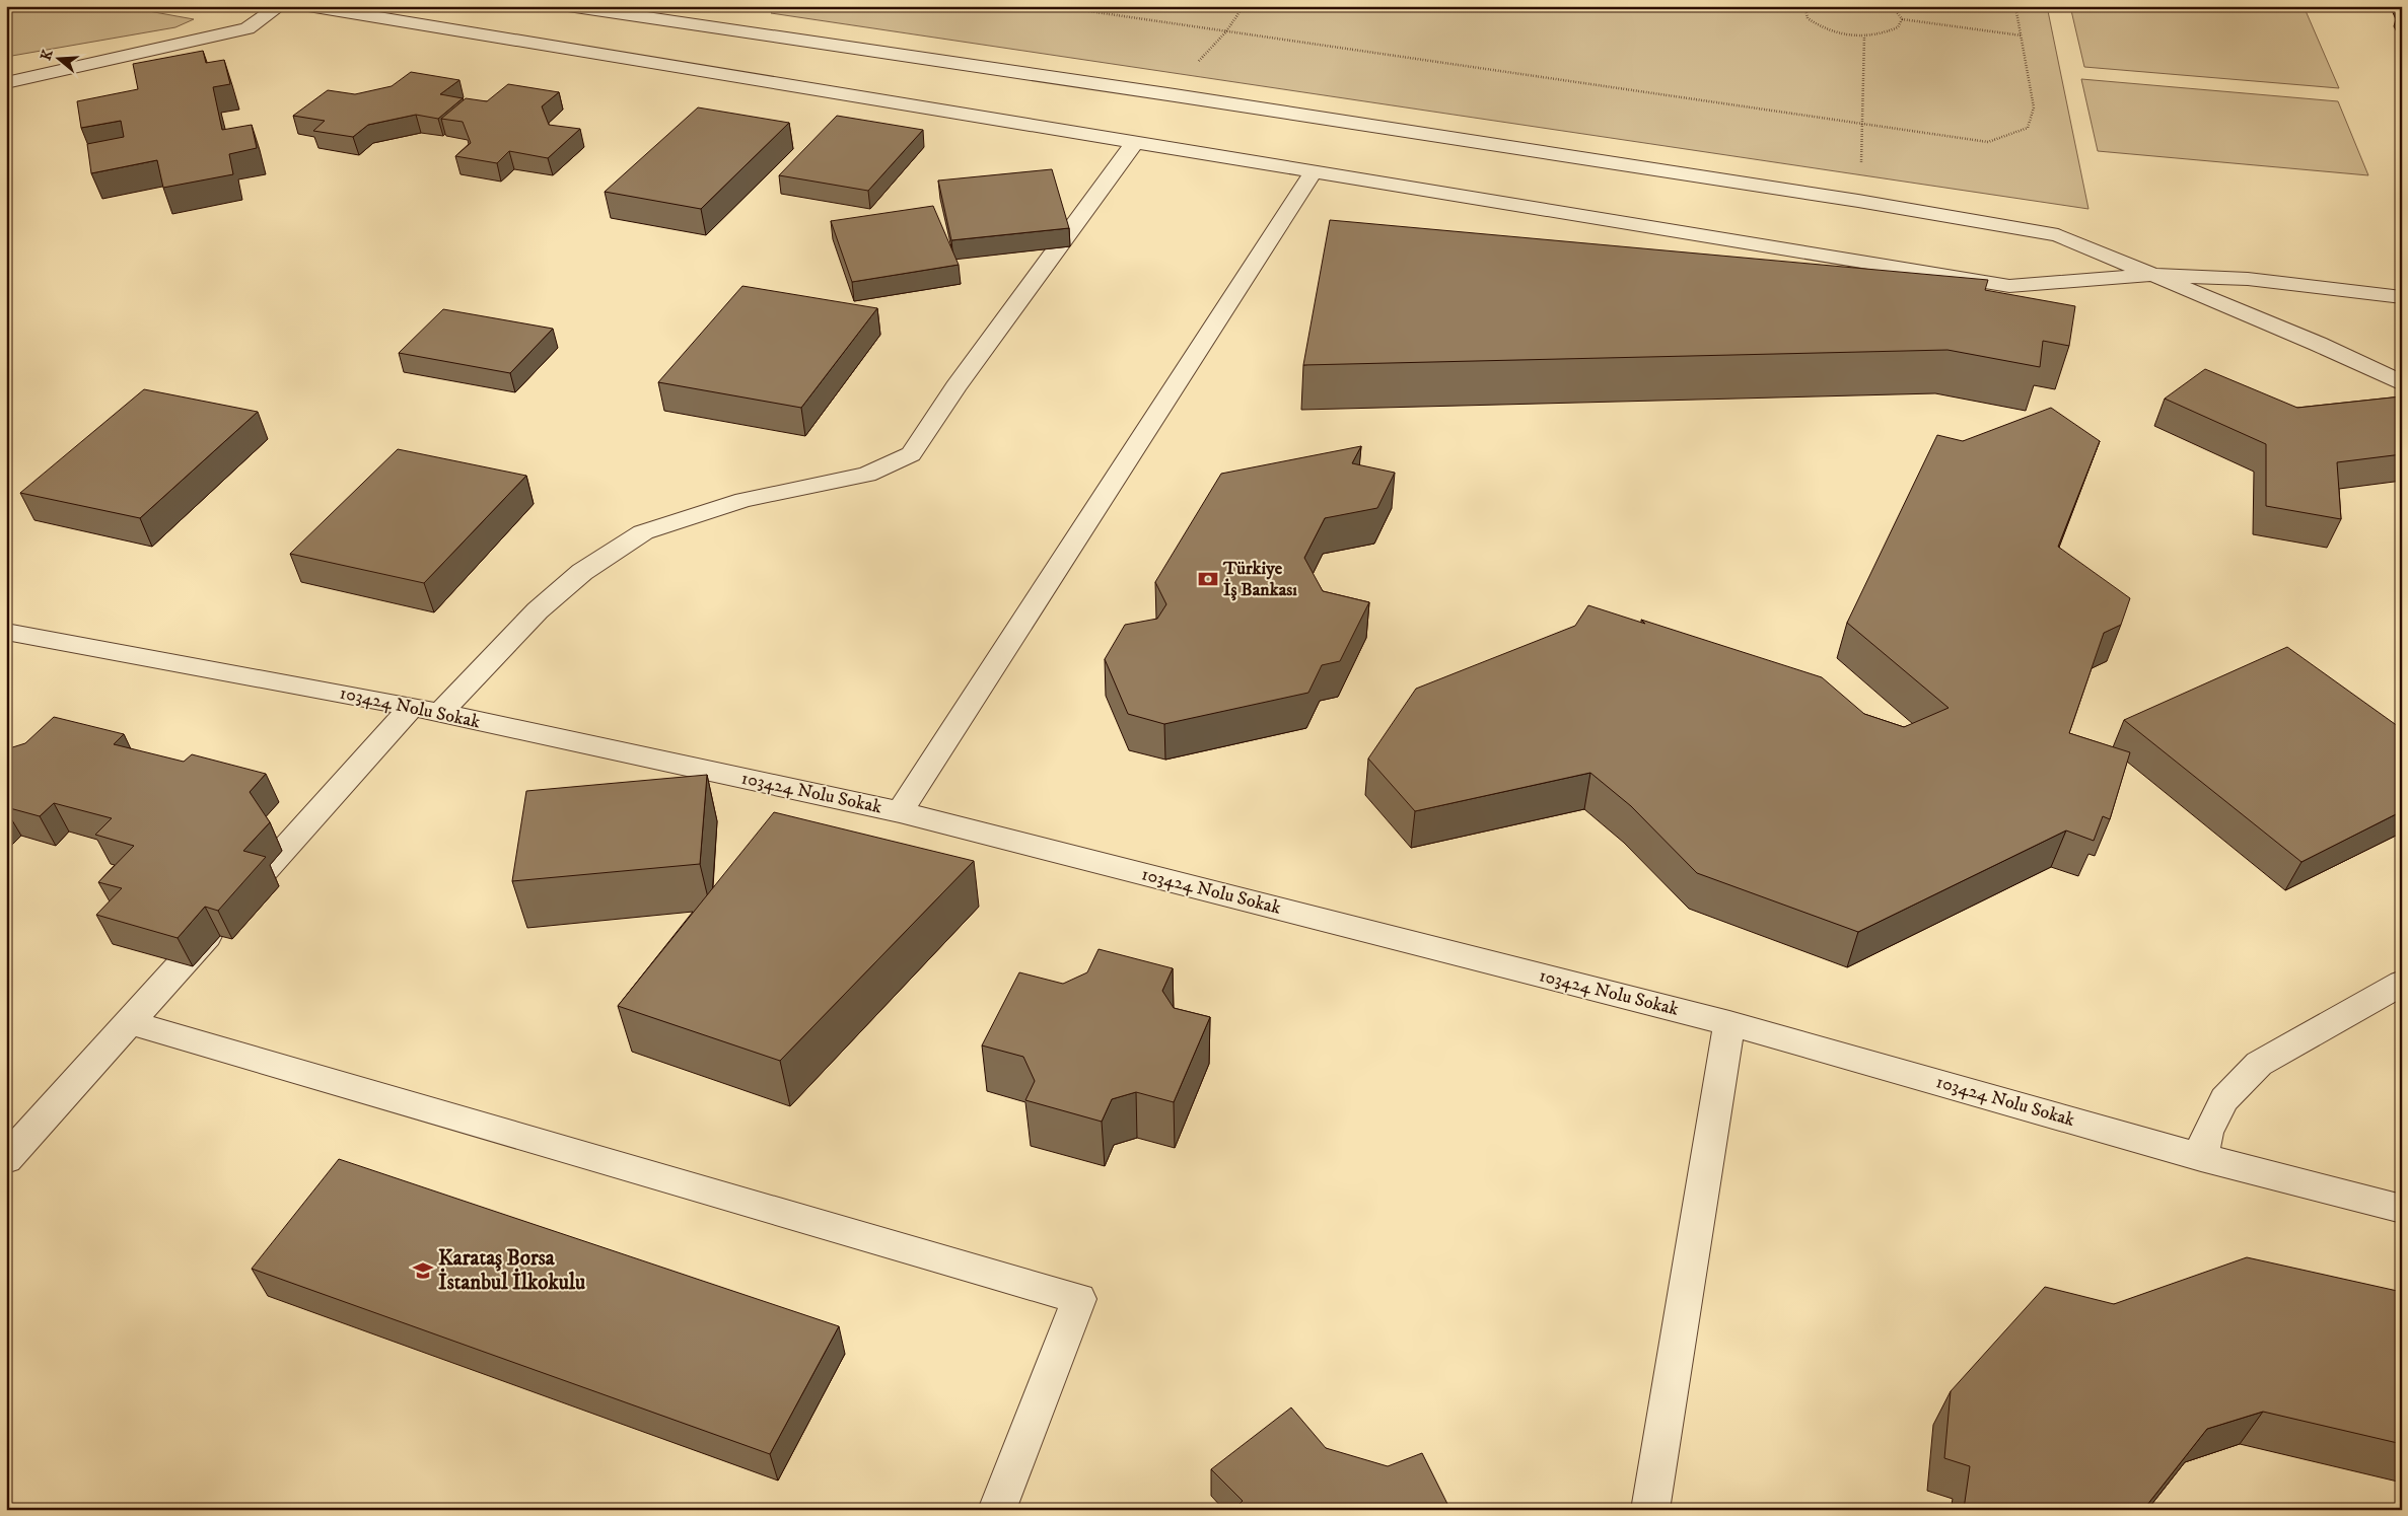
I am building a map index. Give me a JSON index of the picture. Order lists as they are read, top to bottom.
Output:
{
  "streets": {
    "street": ["103424 Nolu Sokak"]
  },
  "places": {
    "bank": ["Türkiye İş Bankası"],
    "school or university": ["Karataş Borsa İstanbul İlkokulu"]
  },
  "north": "left"
}
